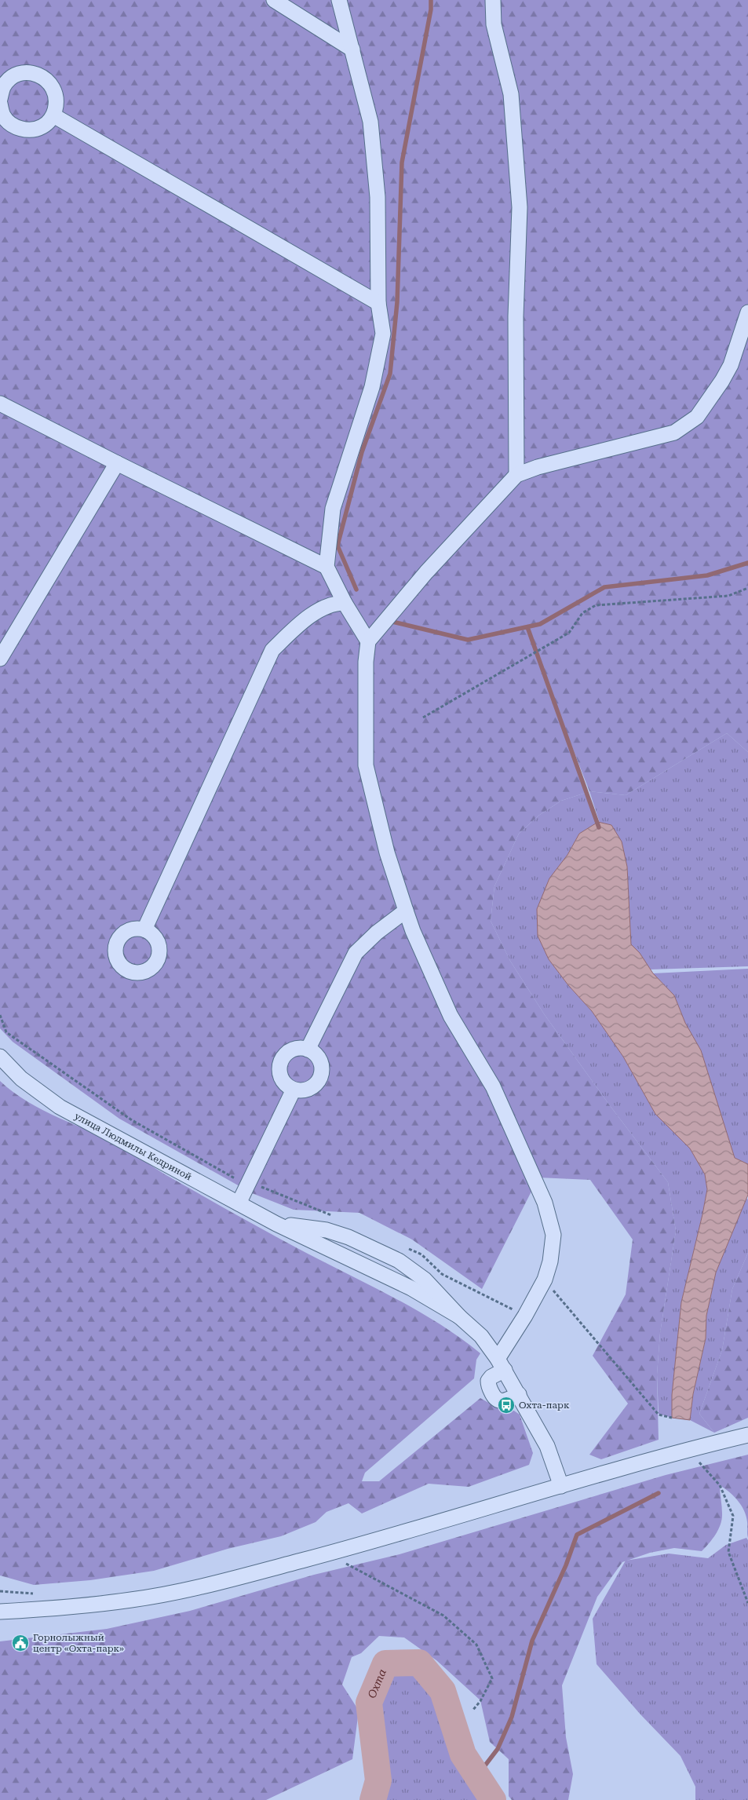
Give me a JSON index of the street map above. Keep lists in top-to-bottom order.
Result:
{
  "streets": {
    "street": ["улица Людмилы Кедриной"]
  },
  "water": ["Охта"],
  "places": {
    "bus stop": ["Охта-парк"],
    "public building": ["Горнолыжный центр «Охта-парк»"]
  }
}
